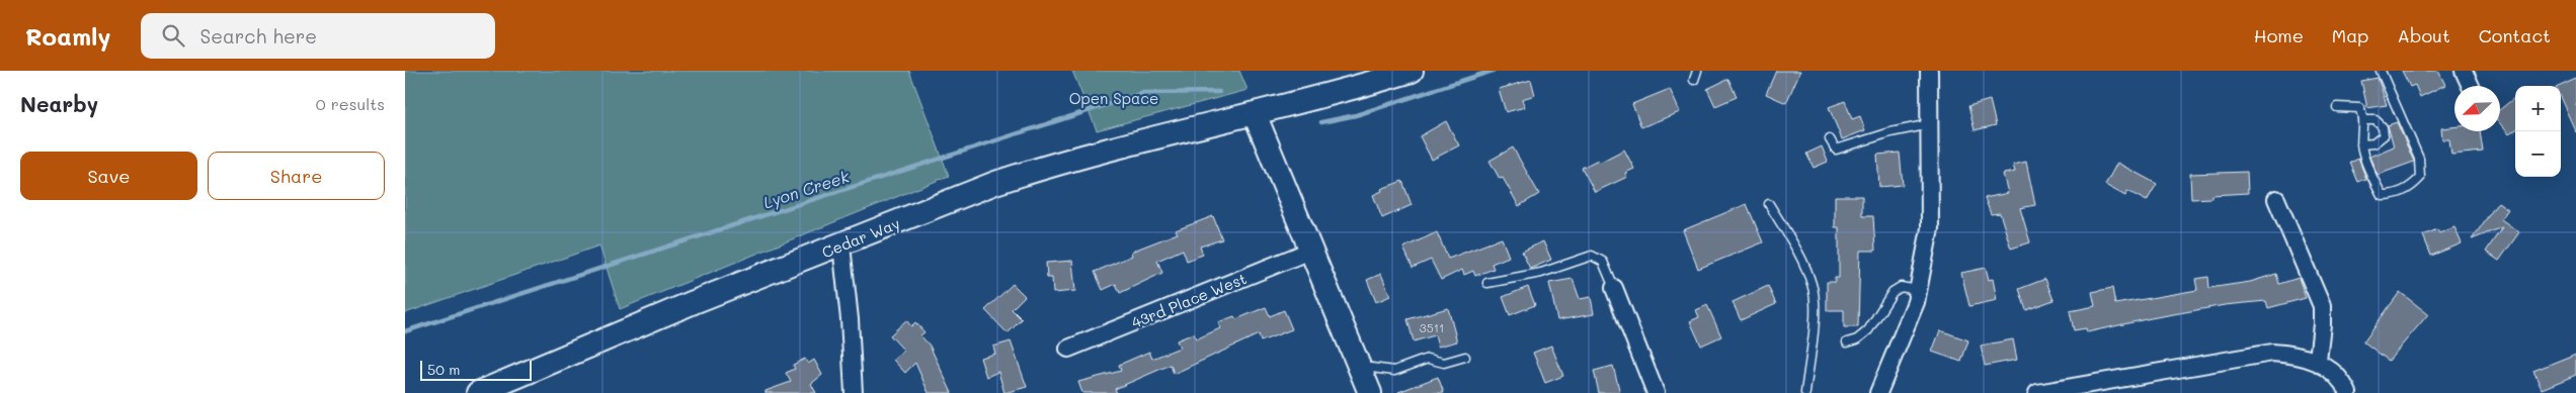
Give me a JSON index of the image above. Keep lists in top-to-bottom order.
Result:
{
  "streets": {
    "main road": ["Cedar Way"],
    "street": ["43rd Place West"]
  },
  "water": ["Lyon Creek"],
  "parks": ["Open Space"],
  "house_numbers": ["3511"],
  "scale_bar": "50 m",
  "north": "bottom left",
  "page": {
    "header": "Roamly",
    "search": "Search here",
    "nav": [
      "Home",
      "Map",
      "About",
      "Contact"
    ],
    "heading": ["Nearby", "0 results"],
    "map_buttons": ["+", "−"],
    "buttons": ["Save", "Share"],
    "scale": "50 m"
  }
}
